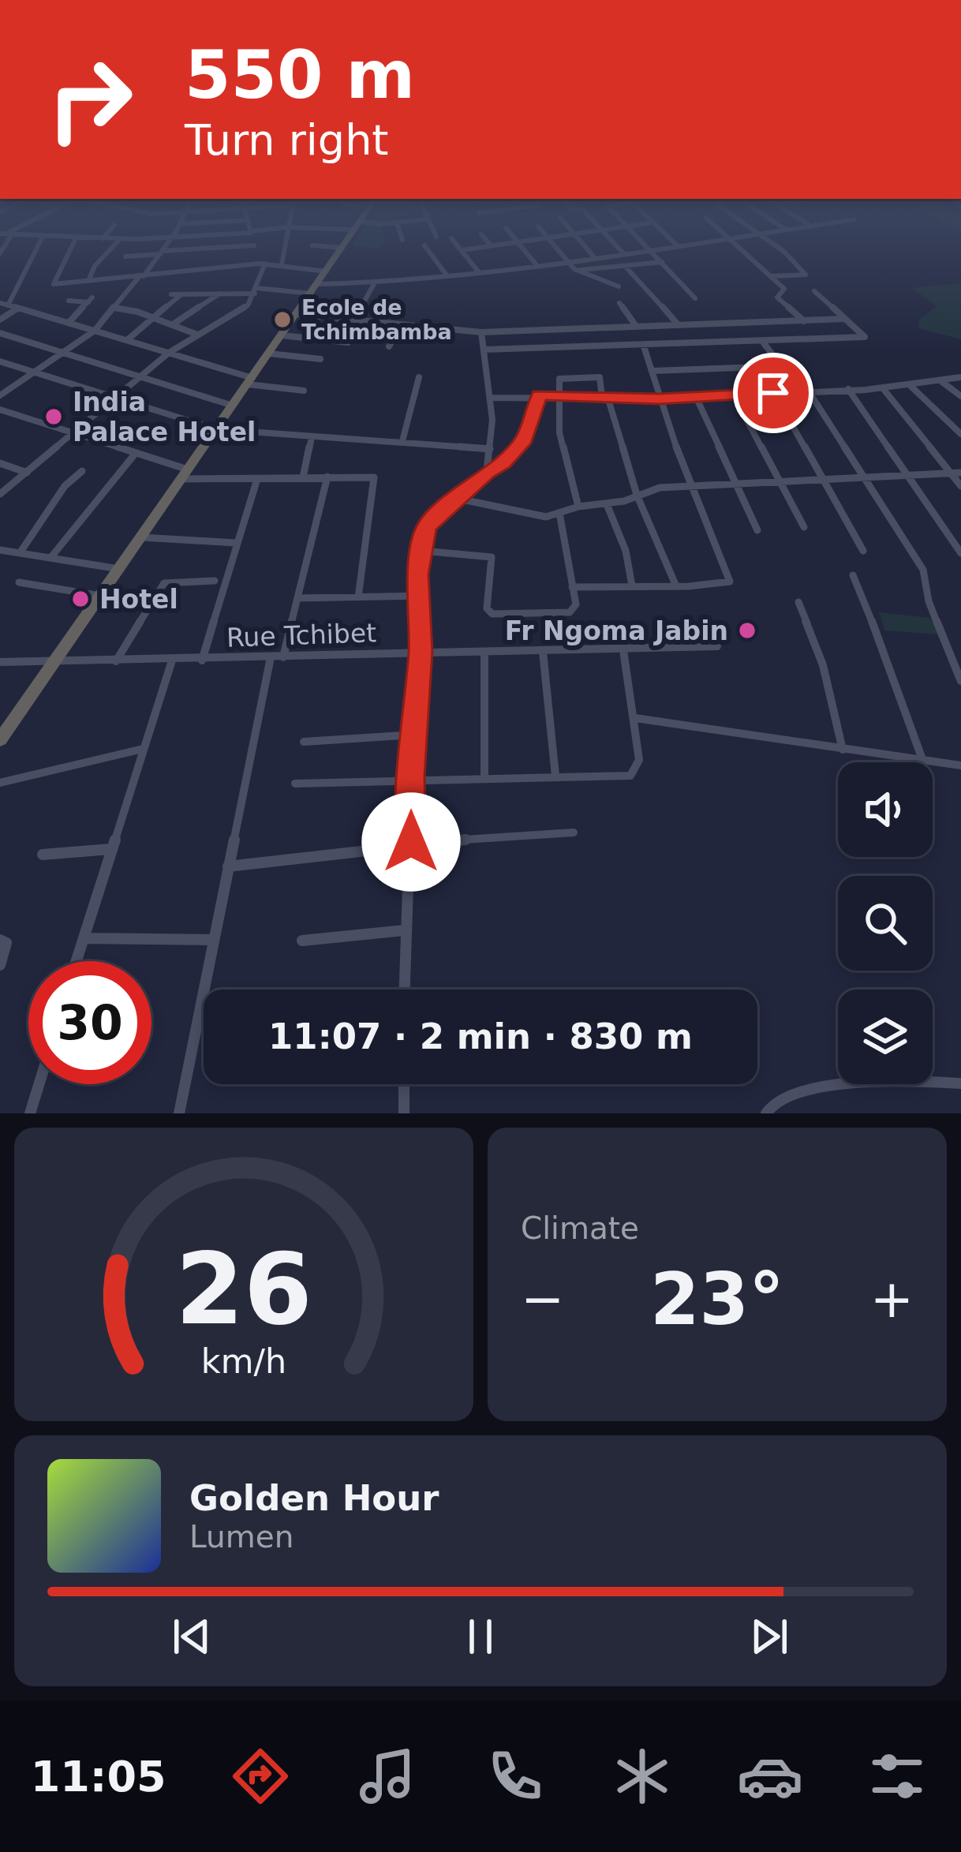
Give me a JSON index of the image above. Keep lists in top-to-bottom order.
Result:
{
  "streets": {
    "street": ["Rue Tchibet"]
  },
  "places": [
    "Ecole de Tchimbamba",
    "India Palace Hotel",
    "Hotel",
    "Fr Ngoma Jabin"
  ],
  "page": {
    "turn": ["550 m", "Turn right"],
    "limit": "30",
    "trip": "11:07 · 2 min · 830 m",
    "tile": "Climate",
    "heat": ["−", "23°", "+"],
    "song": ["Golden Hour", "Lumen"],
    "tabs": "11:05",
    "gauge": ["26", "km/h"]
  }
}
